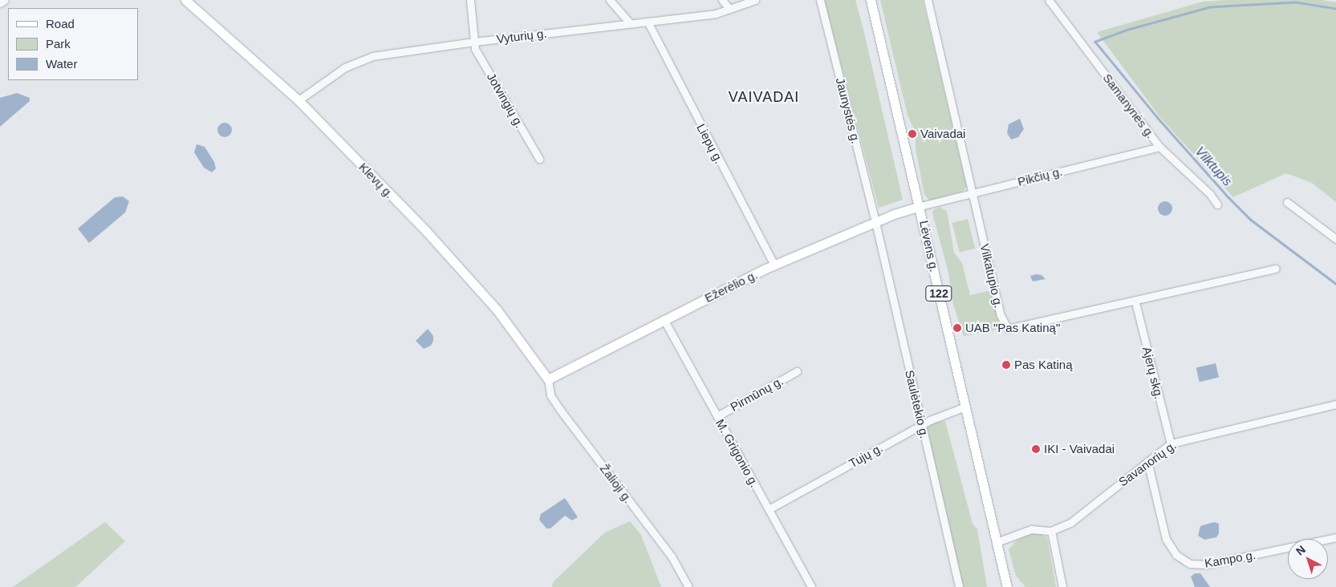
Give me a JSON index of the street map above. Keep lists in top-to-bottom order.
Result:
{
  "streets": {
    "main road": [
      "Klevų g.",
      "Lėvens g.",
      "Ežerėlio g.",
      "122"
    ],
    "street": [
      "Vyturių g.",
      "Jotvingių g.",
      "Samanynės g.",
      "Jaunystės g.",
      "Liepų g.",
      "Pikčių g.",
      "Vilkatupio g.",
      "Ajerų skg.",
      "Pirmūnų g.",
      "Saulėtekio g.",
      "M. Grigonio g.",
      "Tujų g.",
      "Savanorių g.",
      "Žalioji g.",
      "Kampo g."
    ]
  },
  "crossings": [
    ["Vyturių g.", "Jotvingių g."],
    ["Vyturių g.", "Liepų g."],
    ["Vyturių g.", "Klevų g."],
    ["Samanynės g.", "Pikčių g."],
    ["Jaunystės g.", "Ežerėlio g."],
    ["Jaunystės g.", "Saulėtekio g."],
    ["Liepų g.", "Ežerėlio g."],
    ["Pikčių g.", "Lėvens g."],
    ["Pikčių g.", "Vilkatupio g."],
    ["Pikčių g.", "Ežerėlio g."],
    ["Klevų g.", "Ežerėlio g."],
    ["Klevų g.", "Žalioji g."],
    ["Lėvens g.", "Ežerėlio g."],
    ["Lėvens g.", "Tujų g."],
    ["Vilkatupio g.", "Ajerų skg."],
    ["Ežerėlio g.", "Saulėtekio g."],
    ["Ežerėlio g.", "M. Grigonio g."],
    ["Ežerėlio g.", "Žalioji g."],
    ["Ajerų skg.", "Savanorių g."],
    ["Pirmūnų g.", "M. Grigonio g."],
    ["Saulėtekio g.", "Tujų g."],
    ["M. Grigonio g.", "Tujų g."],
    ["Savanorių g.", "Kampo g."]
  ],
  "districts": ["VAIVADAI"],
  "water": ["Vilktupis"],
  "places": [
    "Vaivadai",
    "UAB \"Pas Katiną\"",
    "Pas Katiną",
    "IKI - Vaivadai"
  ],
  "legend": ["Road", "Park", "Water"],
  "north": "top left"
}
